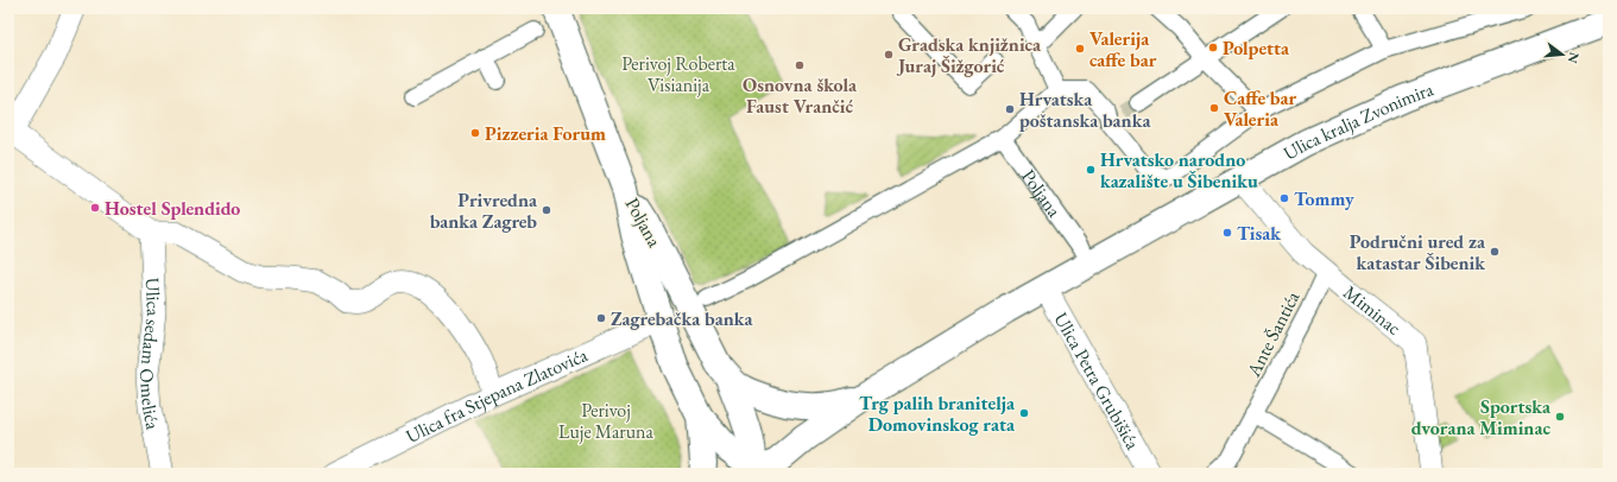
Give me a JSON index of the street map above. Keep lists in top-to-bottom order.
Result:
{
  "streets": {
    "main road": ["Ulica kralja Zvonimira", "Poljana"],
    "street": [
      "Miminac",
      "Ante Šantića",
      "Ulica sedam Omelića",
      "Ulica Petra Grubišića",
      "Ulica fra Stjepana Zlatovića"
    ]
  },
  "crossings": [
    ["Ulica kralja Zvonimira", "Poljana"],
    ["Ulica kralja Zvonimira", "Miminac"],
    ["Ulica kralja Zvonimira", "Ulica Petra Grubišića"],
    ["Poljana", "Ulica Petra Grubišića"],
    ["Poljana", "Ulica fra Stjepana Zlatovića"],
    ["Miminac", "Ante Šantića"]
  ],
  "parks": ["Perivoj Roberta Visianija", "Perivoj Luje Maruna"],
  "places": [
    "Polpetta",
    "Valerija caffe bar",
    "Gradska knjižnica Juraj Šižgorić",
    "Osnovna škola Faust Vrančić",
    "Caffe bar Valeria",
    "Hrvatska poštanska banka",
    "Pizzeria Forum",
    "Hrvatsko narodno kazalište u Šibeniku",
    "Tommy",
    "Hostel Splendido",
    "Privredna banka Zagreb",
    "Tisak",
    "Područni ured za katastar Šibenik",
    "Zagrebačka banka",
    "Trg palih branitelja Domovinskog rata",
    "Sportska dvorana Miminac"
  ],
  "north": "right"
}
